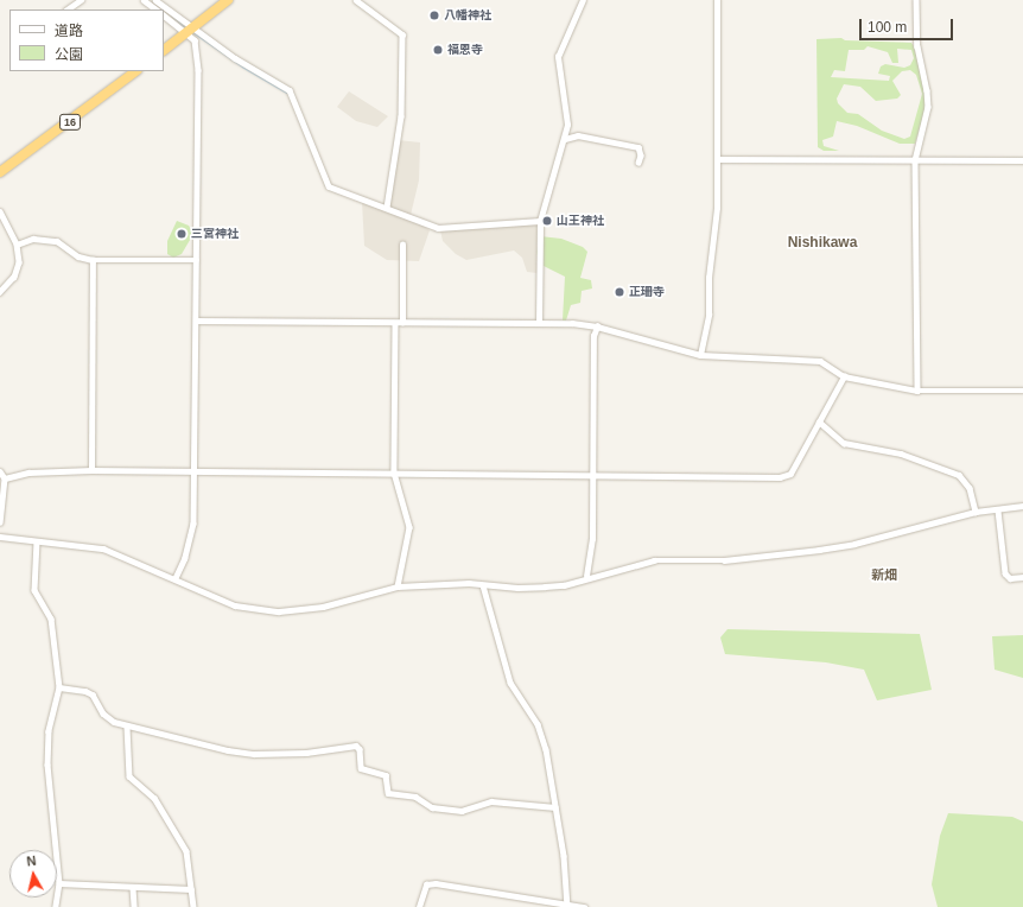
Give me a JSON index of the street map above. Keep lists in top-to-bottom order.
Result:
{
  "streets": {
    "highway": ["16"]
  },
  "districts": ["Nishikawa", "新畑"],
  "places": [
    "八幡神社",
    "福恩寺",
    "山王神社",
    "三宮神社",
    "正珊寺"
  ],
  "legend": ["道路", "公園"],
  "scale_bar": "100 m",
  "north": "top"
}
